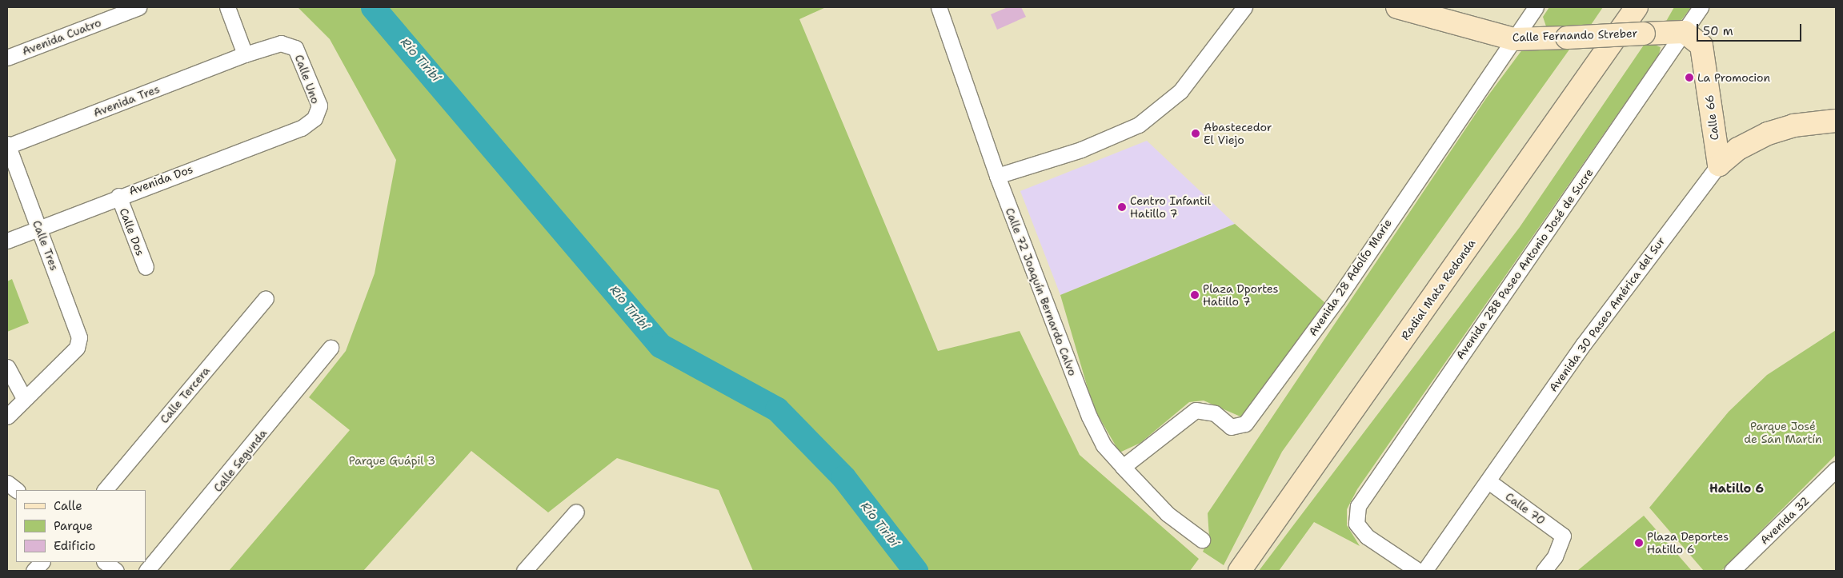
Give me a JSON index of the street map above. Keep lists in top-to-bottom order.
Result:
{
  "streets": {
    "main road": [
      "Calle Fernando Streber",
      "Calle 66",
      "Radial Mata Redonda",
      "Avenida 30 Paseo América del Sur"
    ],
    "street": [
      "Avenida Cuatro",
      "Calle Uno",
      "Avenida Tres",
      "Avenida Dos",
      "Calle Dos",
      "Calle Tres",
      "Avenida 28B Paseo Antonio José de Sucre",
      "Avenida 28 Adolfo Marie",
      "Calle 72 Joaquín Bernardo Calvo",
      "Calle Tercera",
      "Calle Segunda",
      "Calle 70",
      "Avenida 32"
    ]
  },
  "crossings": [
    ["Calle Fernando Streber", "Calle 66"],
    ["Calle Fernando Streber", "Avenida 28B Paseo Antonio José de Sucre"],
    ["Calle Fernando Streber", "Avenida 28 Adolfo Marie"],
    ["Calle Uno", "Avenida Tres"],
    ["Calle Uno", "Avenida Dos"],
    ["Avenida Tres", "Calle Tres"],
    ["Calle 66", "Avenida 28B Paseo Antonio José de Sucre"],
    ["Calle 66", "Avenida 30 Paseo América del Sur"],
    ["Avenida Dos", "Calle Dos"],
    ["Avenida Dos", "Calle Tres"],
    ["Avenida 28 Adolfo Marie", "Calle 72 Joaquín Bernardo Calvo"],
    ["Avenida 30 Paseo América del Sur", "Calle 70"]
  ],
  "districts": ["Hatillo 6"],
  "water": ["Río Tiribí"],
  "parks": ["Parque José de San Martín", "Parque Guápil 3"],
  "places": [
    "La Promocion",
    "Abastecedor El Viejo",
    "Centro Infantil Hatillo 7",
    "Plaza Dportes Hatillo 7",
    "Plaza Deportes Hatillo 6"
  ],
  "legend": ["Calle", "Parque", "Edificio"],
  "scale_bar": "50 m"
}
